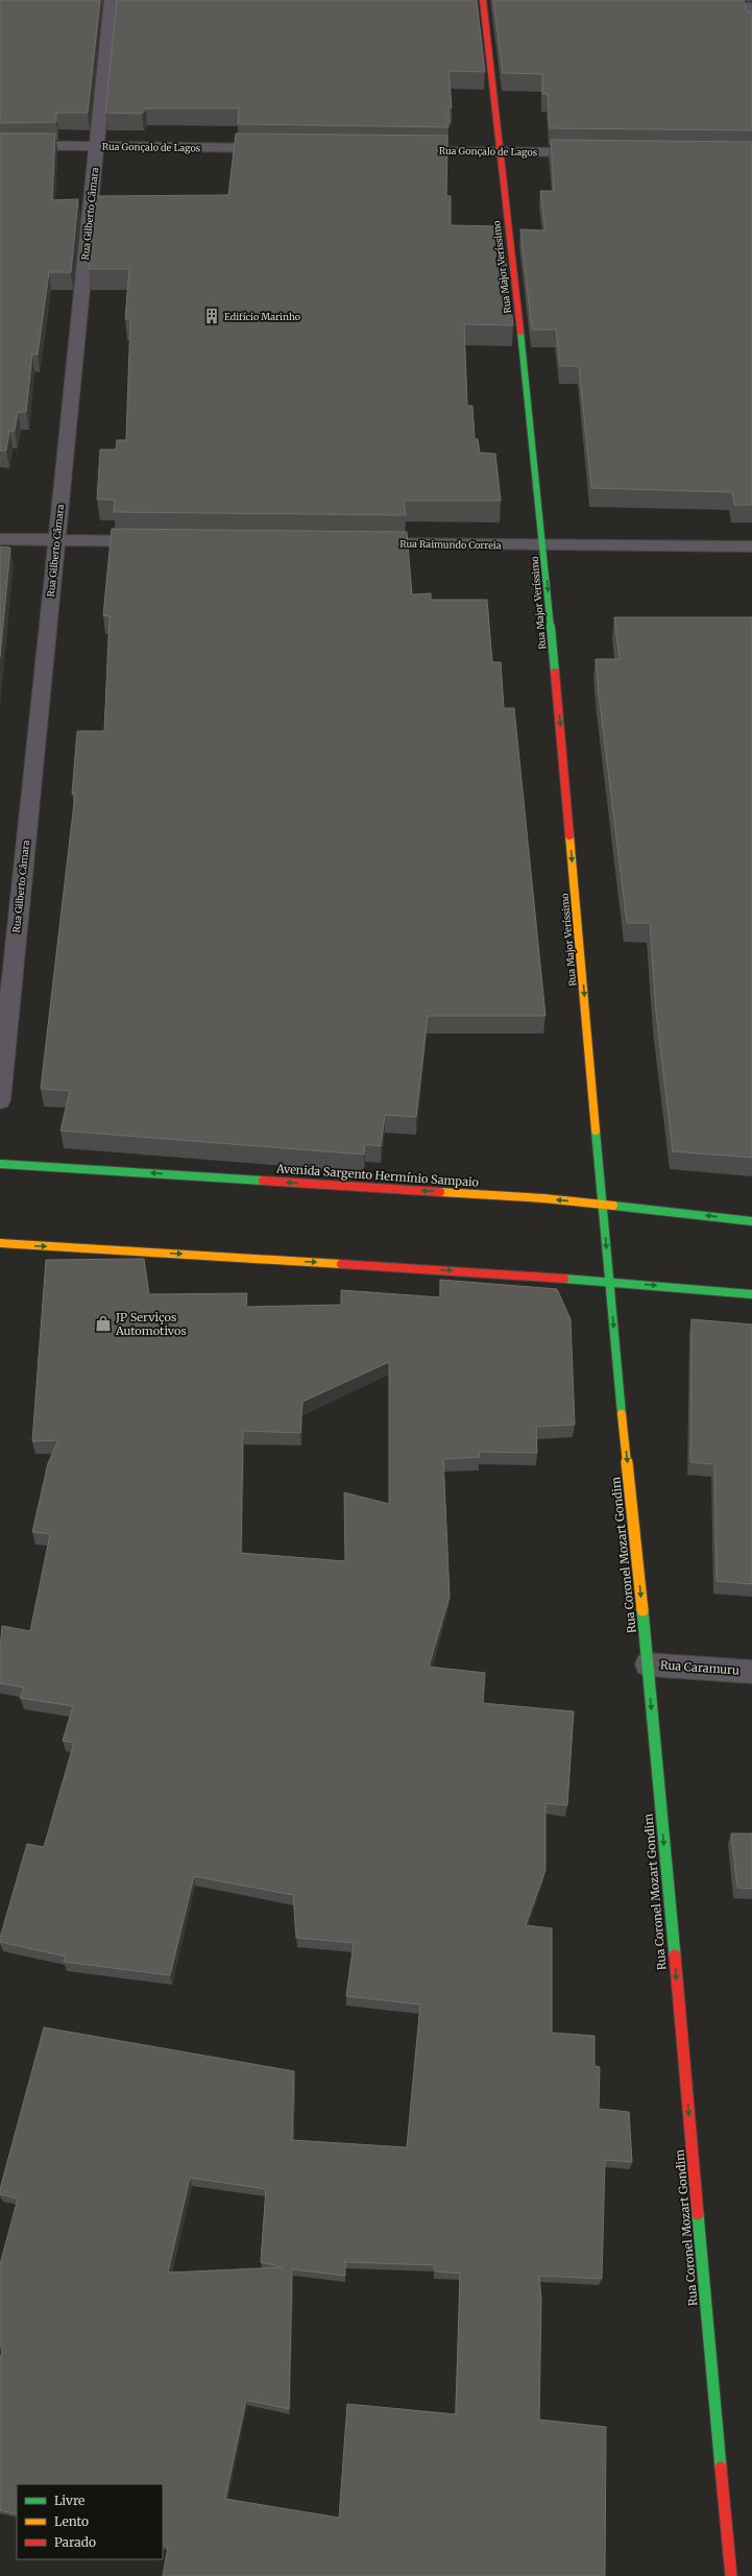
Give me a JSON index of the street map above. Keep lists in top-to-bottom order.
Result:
{
  "streets": {
    "street": [
      "Rua Gonçalo de Lagos",
      "Rua Gilberto Câmara",
      "Rua Major Veríssimo",
      "Rua Raimundo Correia",
      "Avenida Sargento Hermínio Sampaio",
      "Rua Coronel Mozart Gondim",
      "Rua Caramuru"
    ]
  },
  "crossings": [
    ["Rua Gonçalo de Lagos", "Rua Gilberto Câmara"],
    ["Rua Gonçalo de Lagos", "Rua Major Veríssimo"],
    ["Rua Major Veríssimo", "Rua Raimundo Correia"],
    ["Rua Major Veríssimo", "Avenida Sargento Hermínio Sampaio"],
    ["Rua Major Veríssimo", "Rua Coronel Mozart Gondim"],
    ["Avenida Sargento Hermínio Sampaio", "Rua Coronel Mozart Gondim"],
    ["Rua Coronel Mozart Gondim", "Rua Caramuru"]
  ],
  "one_way": ["Rua Major Veríssimo", "Rua Coronel Mozart Gondim"],
  "places": {
    "building": ["Edifício Marinho"],
    "shop": ["JP Serviços Automotivos"]
  },
  "legend": ["Livre", "Lento", "Parado"]
}
